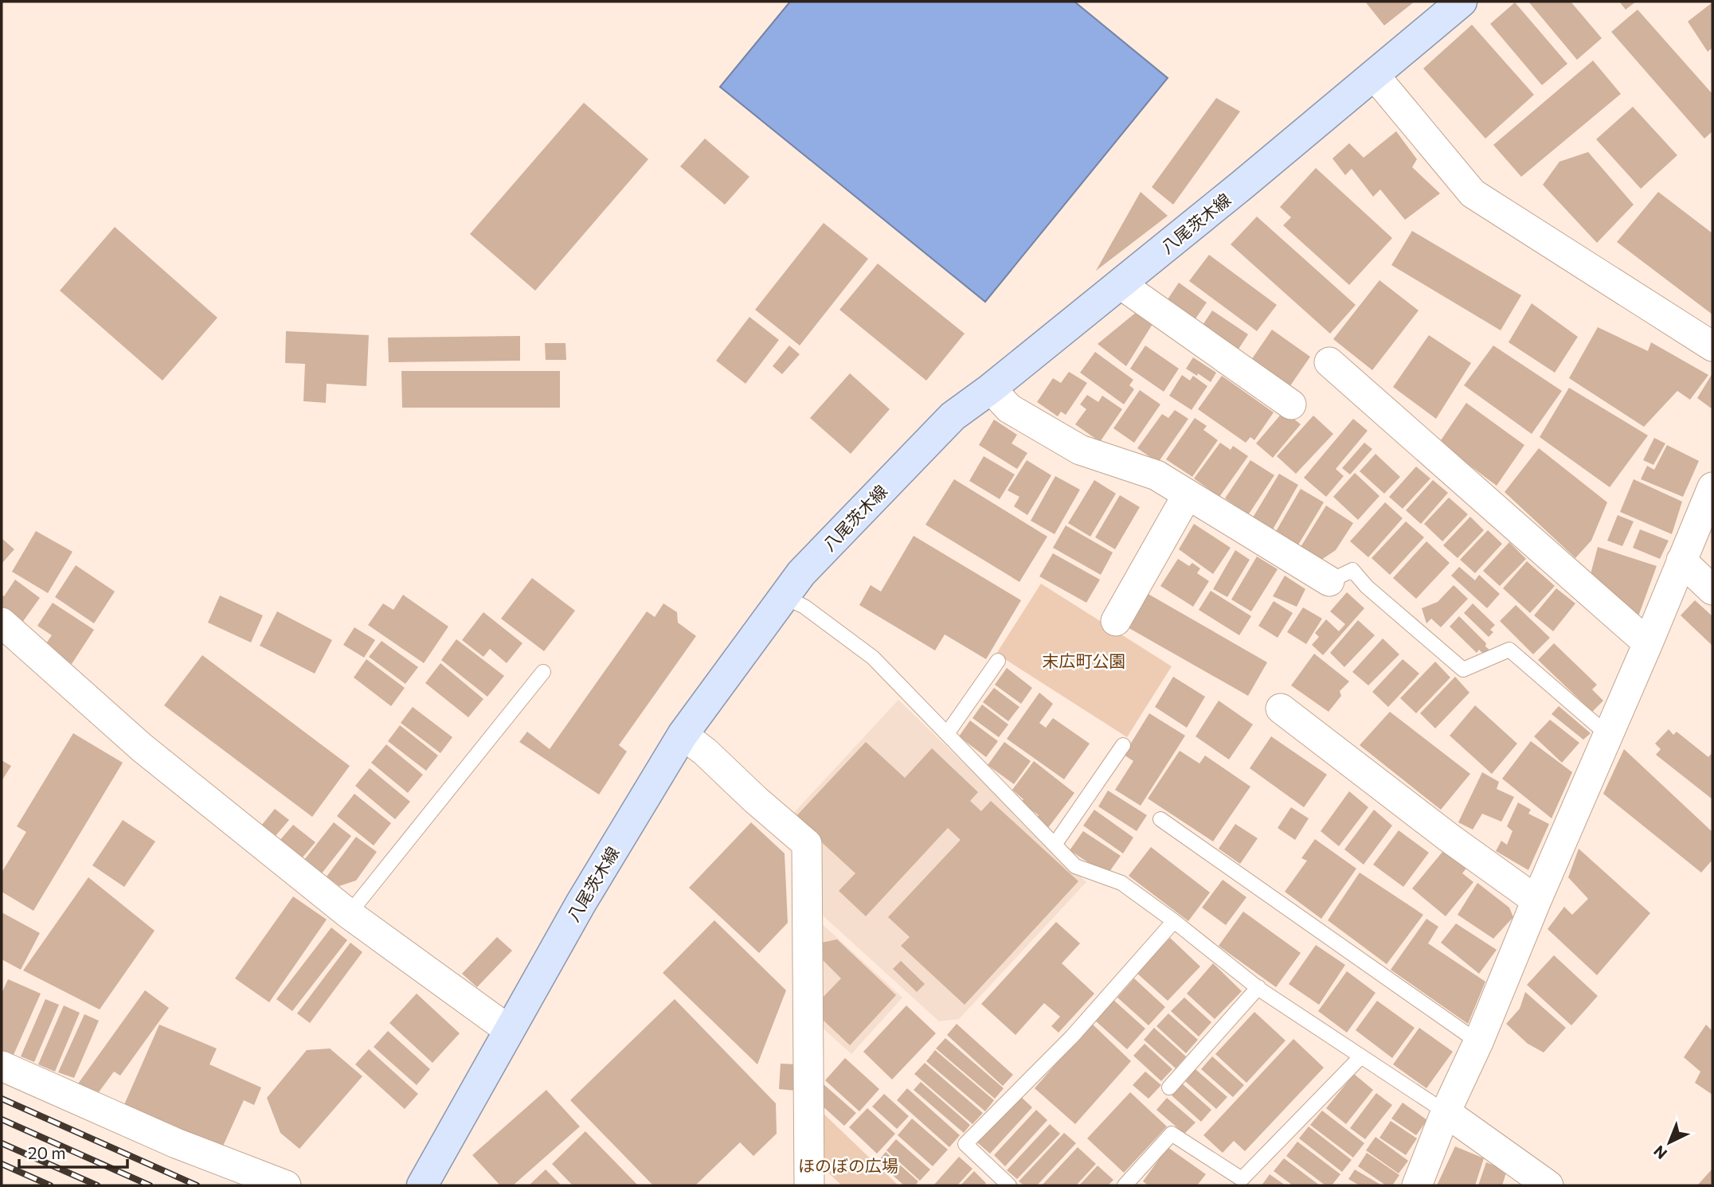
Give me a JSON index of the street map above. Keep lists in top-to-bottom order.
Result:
{
  "streets": {
    "main road": ["八尾茨木線"]
  },
  "parks": ["末広町公園", "ほのぼの広場"],
  "scale_bar": "20 m",
  "north": "bottom left"
}
